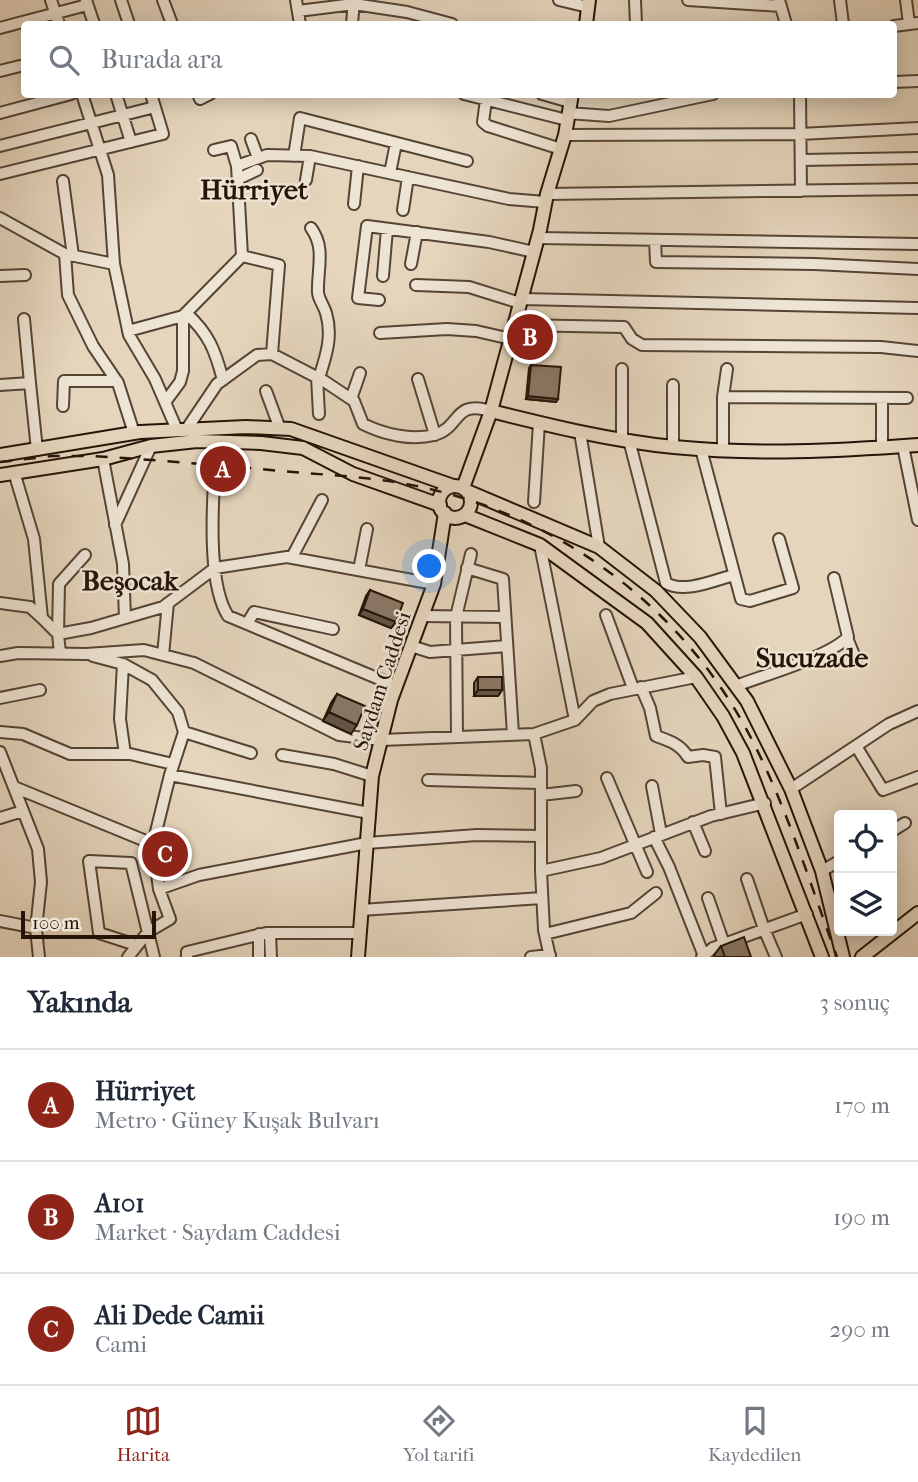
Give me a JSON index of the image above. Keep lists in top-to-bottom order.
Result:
{
  "streets": {
    "main road": ["Saydam Caddesi"]
  },
  "districts": ["Hürriyet", "Beşocak", "Sucuzade"],
  "scale_bar": "100 m",
  "page": {
    "search": "Burada ara",
    "pins": ["B", "A", "C"],
    "scale": "100 m",
    "heading": ["Yakında", "3 sonuç"],
    "list": [
      {
        "mark": "A",
        "name": "Hürriyet",
        "note": "Metro · Güney Kuşak Bulvarı",
        "value": "170 m"
      },
      {
        "mark": "B",
        "name": "A101",
        "note": "Market · Saydam Caddesi",
        "value": "190 m"
      },
      {
        "mark": "C",
        "name": "Ali Dede Camii",
        "note": "Cami",
        "value": "290 m"
      }
    ],
    "nav": ["Harita", "Yol tarifi", "Kaydedilen"]
  }
}
